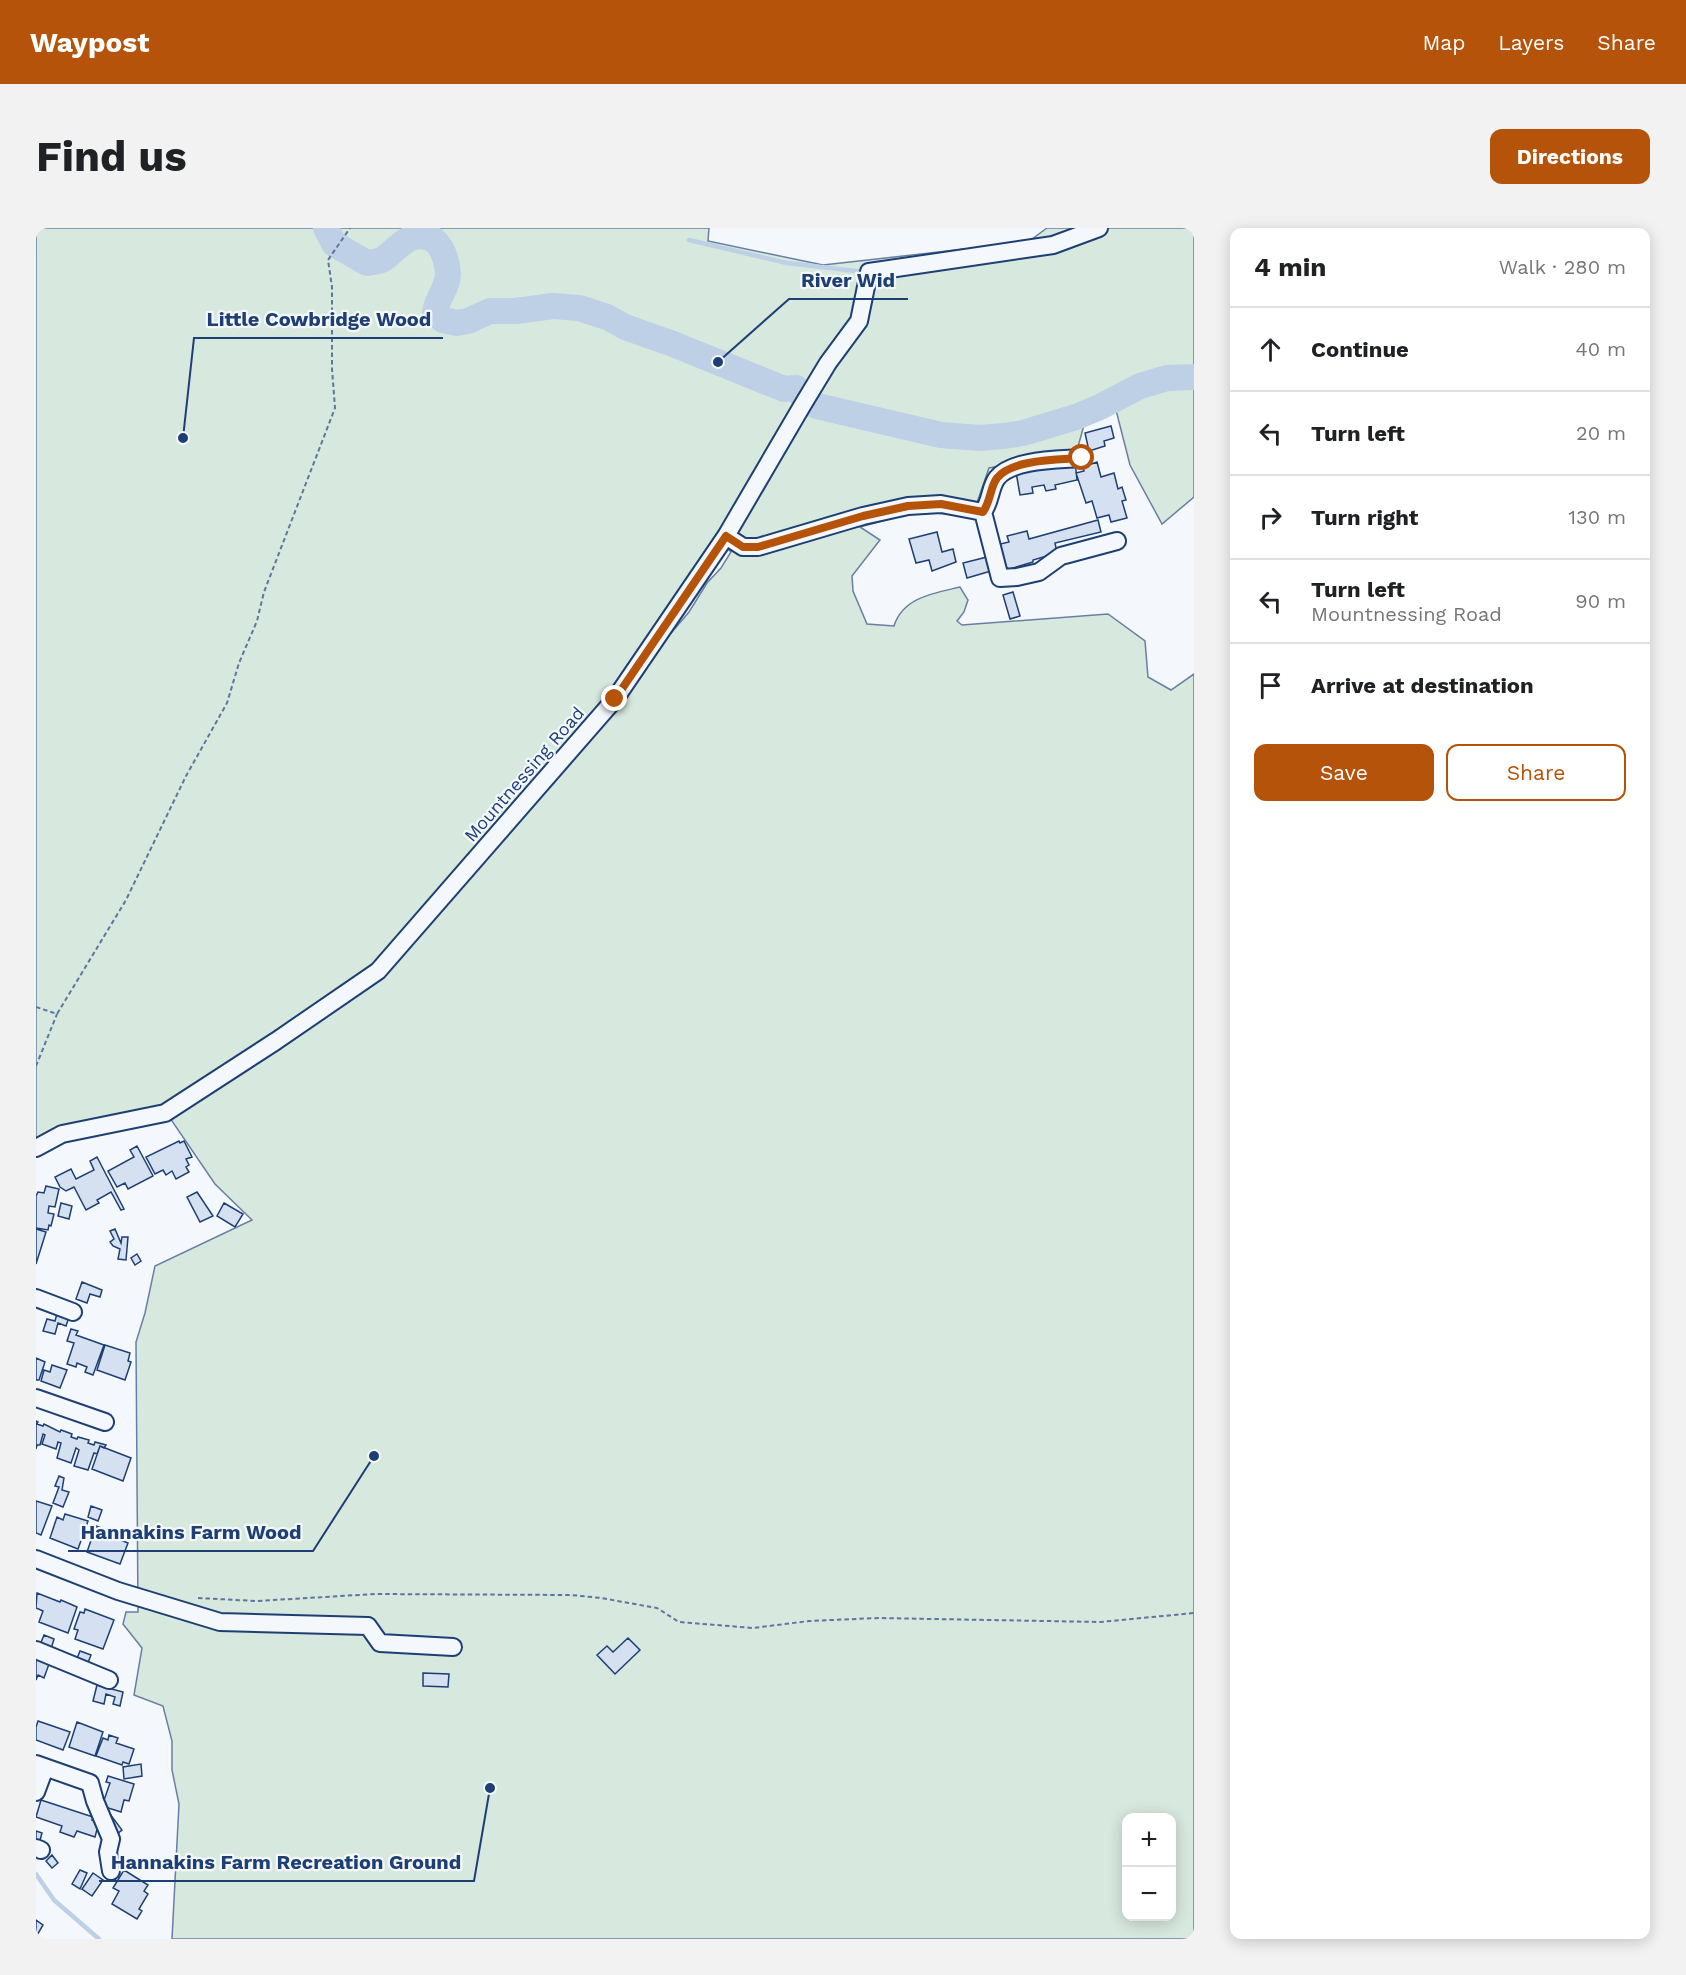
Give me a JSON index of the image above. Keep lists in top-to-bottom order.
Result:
{
  "streets": {
    "street": ["Mountnessing Road"]
  },
  "places": [
    "River Wid",
    "Little Cowbridge Wood",
    "Hannakins Farm Wood",
    "Hannakins Farm Recreation Ground"
  ],
  "page": {
    "header": "Waypost",
    "nav": ["Map", "Layers", "Share"],
    "buttons": [
      "Directions",
      ["Save", "Share"]
    ],
    "title": "Find us",
    "heading": ["4 min", "Walk · 280 m"],
    "list": [
      ["Continue", "40 m"],
      ["Turn left", "20 m"],
      ["Turn right", "130 m"],
      ["Turn left", "Mountnessing Road", "90 m"],
      "Arrive at destination"
    ],
    "map_buttons": ["+", "−"]
  }
}
